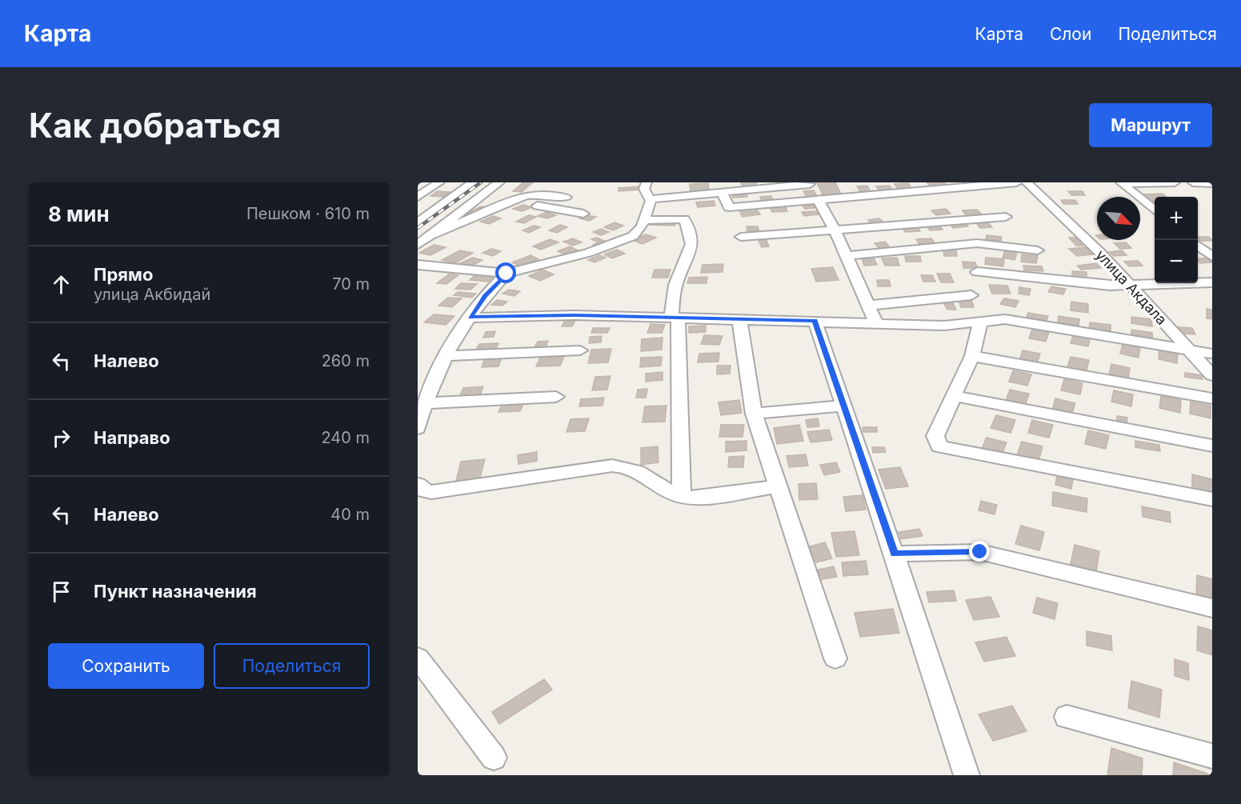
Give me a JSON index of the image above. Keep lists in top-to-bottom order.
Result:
{
  "streets": {
    "street": ["улица Акдала"]
  },
  "north": "bottom right",
  "page": {
    "header": "Карта",
    "nav": ["Карта", "Слои", "Поделиться"],
    "buttons": [
      "Маршрут",
      ["Сохранить", "Поделиться"]
    ],
    "title": "Как добраться",
    "heading": ["8 мин", "Пешком · 610 m"],
    "map_buttons": ["+", "−"],
    "list": [
      ["Прямо", "улица Акбидай", "70 m"],
      ["Налево", "260 m"],
      ["Направо", "240 m"],
      ["Налево", "40 m"],
      "Пункт назначения"
    ]
  }
}
